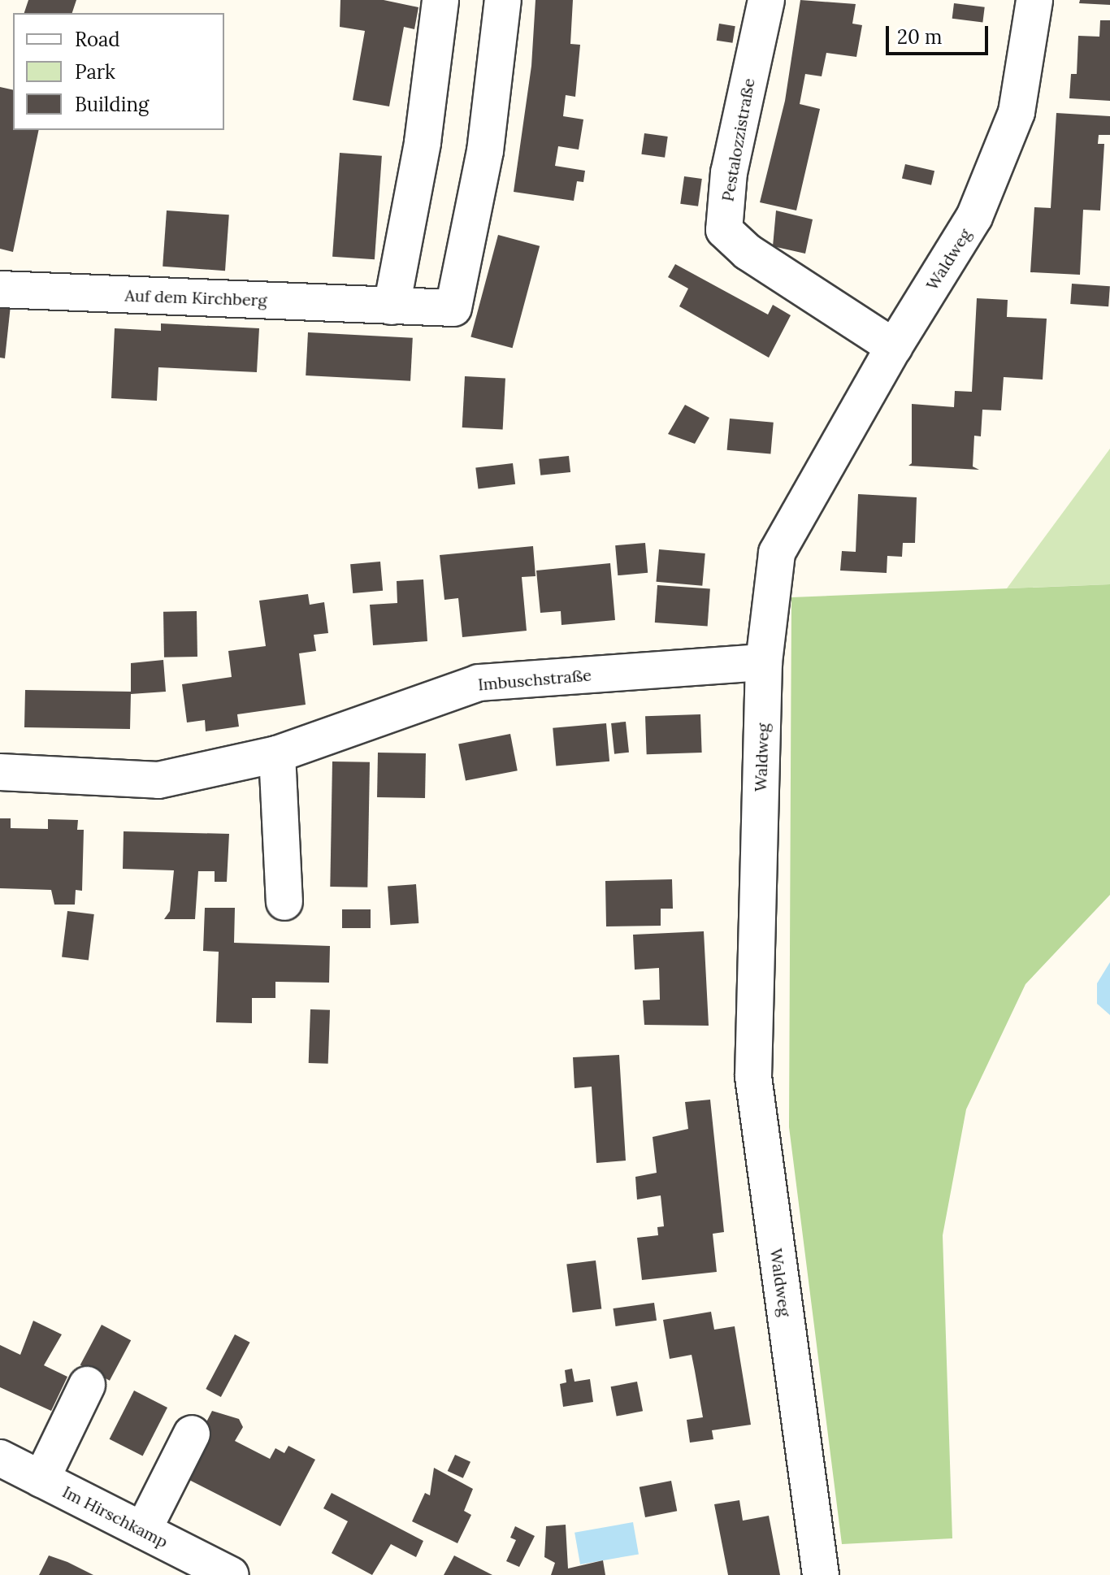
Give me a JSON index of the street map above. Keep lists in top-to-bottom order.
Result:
{
  "streets": {
    "street": [
      "Pestalozzistraße",
      "Waldweg",
      "Auf dem Kirchberg",
      "Imbuschstraße",
      "Im Hirschkamp"
    ]
  },
  "crossings": [
    ["Pestalozzistraße", "Waldweg"],
    ["Waldweg", "Imbuschstraße"]
  ],
  "legend": ["Road", "Park", "Building"],
  "scale_bar": "20 m"
}
